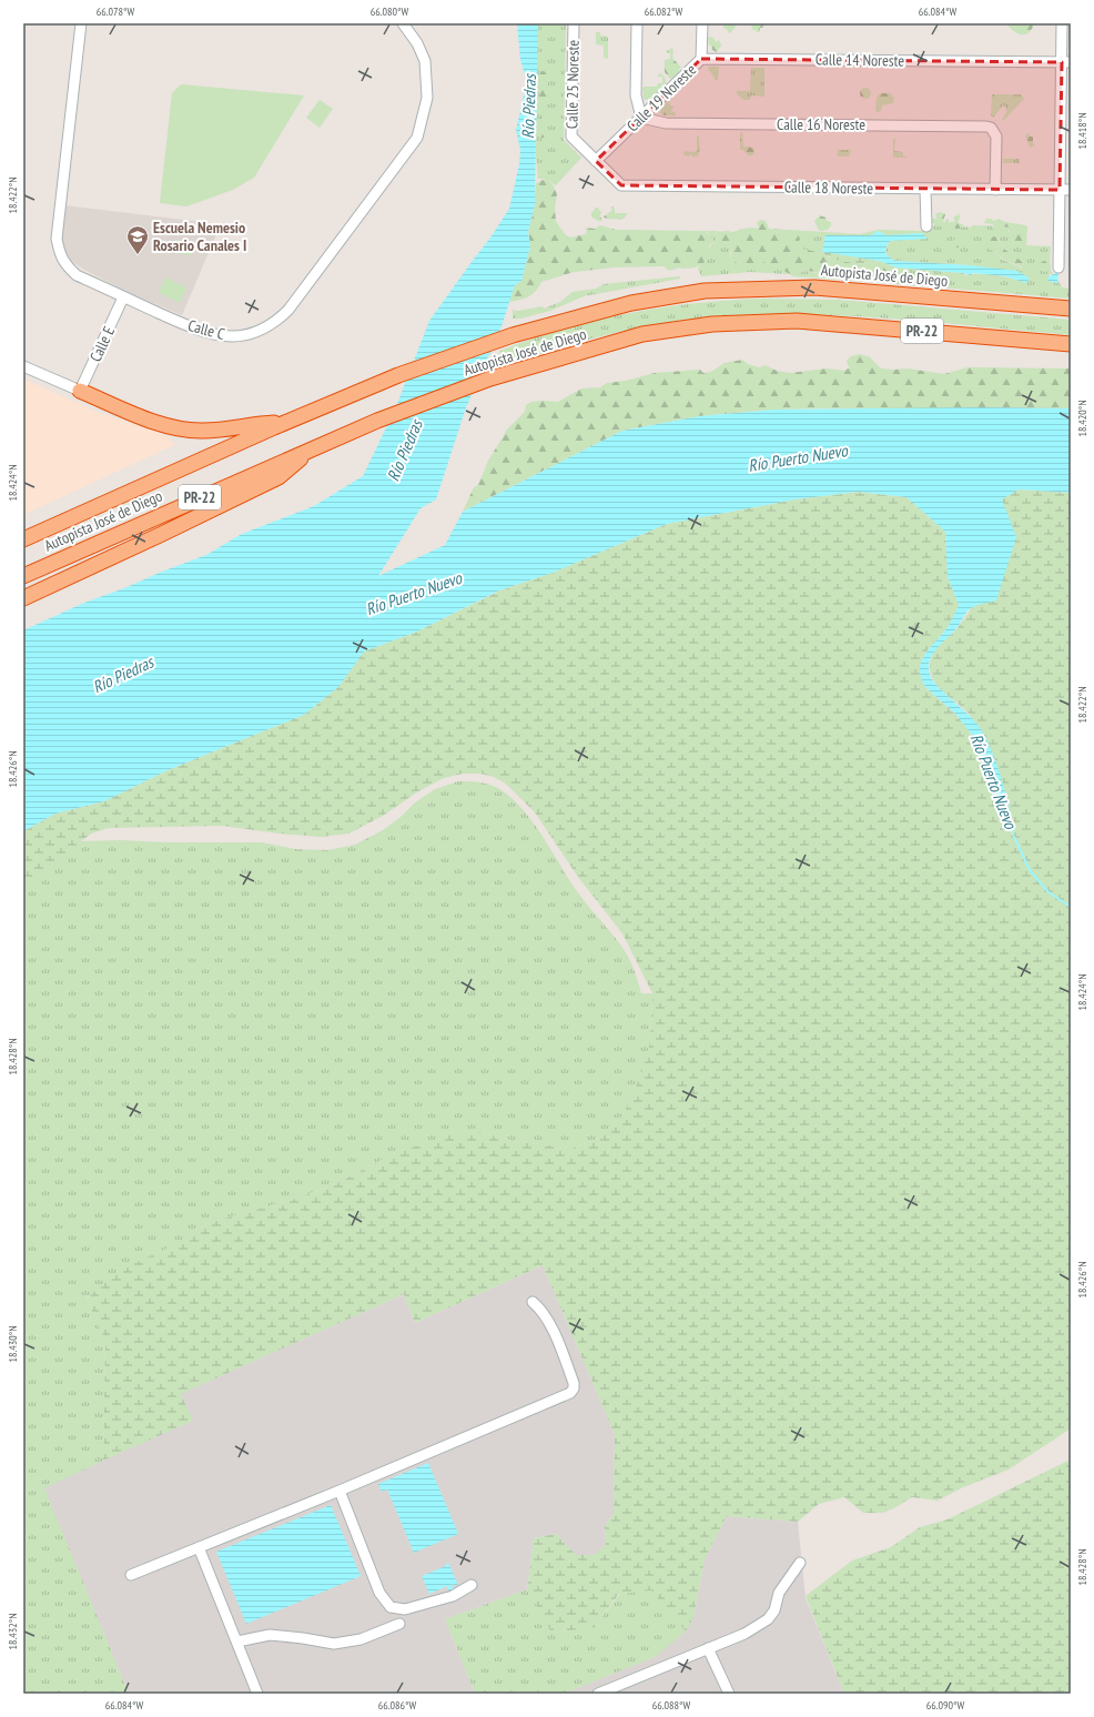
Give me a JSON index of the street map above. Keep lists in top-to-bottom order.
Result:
{
  "streets": {
    "highway": ["Autopista José de Diego", "PR-22"],
    "street": [
      "Calle 14 Noreste",
      "Calle 25 Noreste",
      "Calle 19 Noreste",
      "Calle 16 Noreste",
      "Calle 18 Noreste",
      "Calle C",
      "Calle E"
    ]
  },
  "crossings": [
    ["Calle 14 Noreste", "Calle 19 Noreste"],
    ["Calle 25 Noreste", "Calle 19 Noreste"],
    ["Calle 25 Noreste", "Calle 18 Noreste"],
    ["Calle 19 Noreste", "Calle 16 Noreste"],
    ["Calle 19 Noreste", "Calle 18 Noreste"],
    ["Calle 16 Noreste", "Calle 18 Noreste"],
    ["Calle C", "Calle E"]
  ],
  "water": ["Río Piedras", "Río Puerto Nuevo"],
  "places": {
    "school or university": ["Escuela Nemesio Rosario Canales I"]
  },
  "coordinates": [
    "66.078°W",
    "66.080°W",
    "66.082°W",
    "66.084°W",
    "18.418°N",
    "18.422°N",
    "18.420°N",
    "18.424°N",
    "18.426°N",
    "18.428°N",
    "18.430°N",
    "18.432°N",
    "66.086°W",
    "66.088°W",
    "66.090°W"
  ]
}
